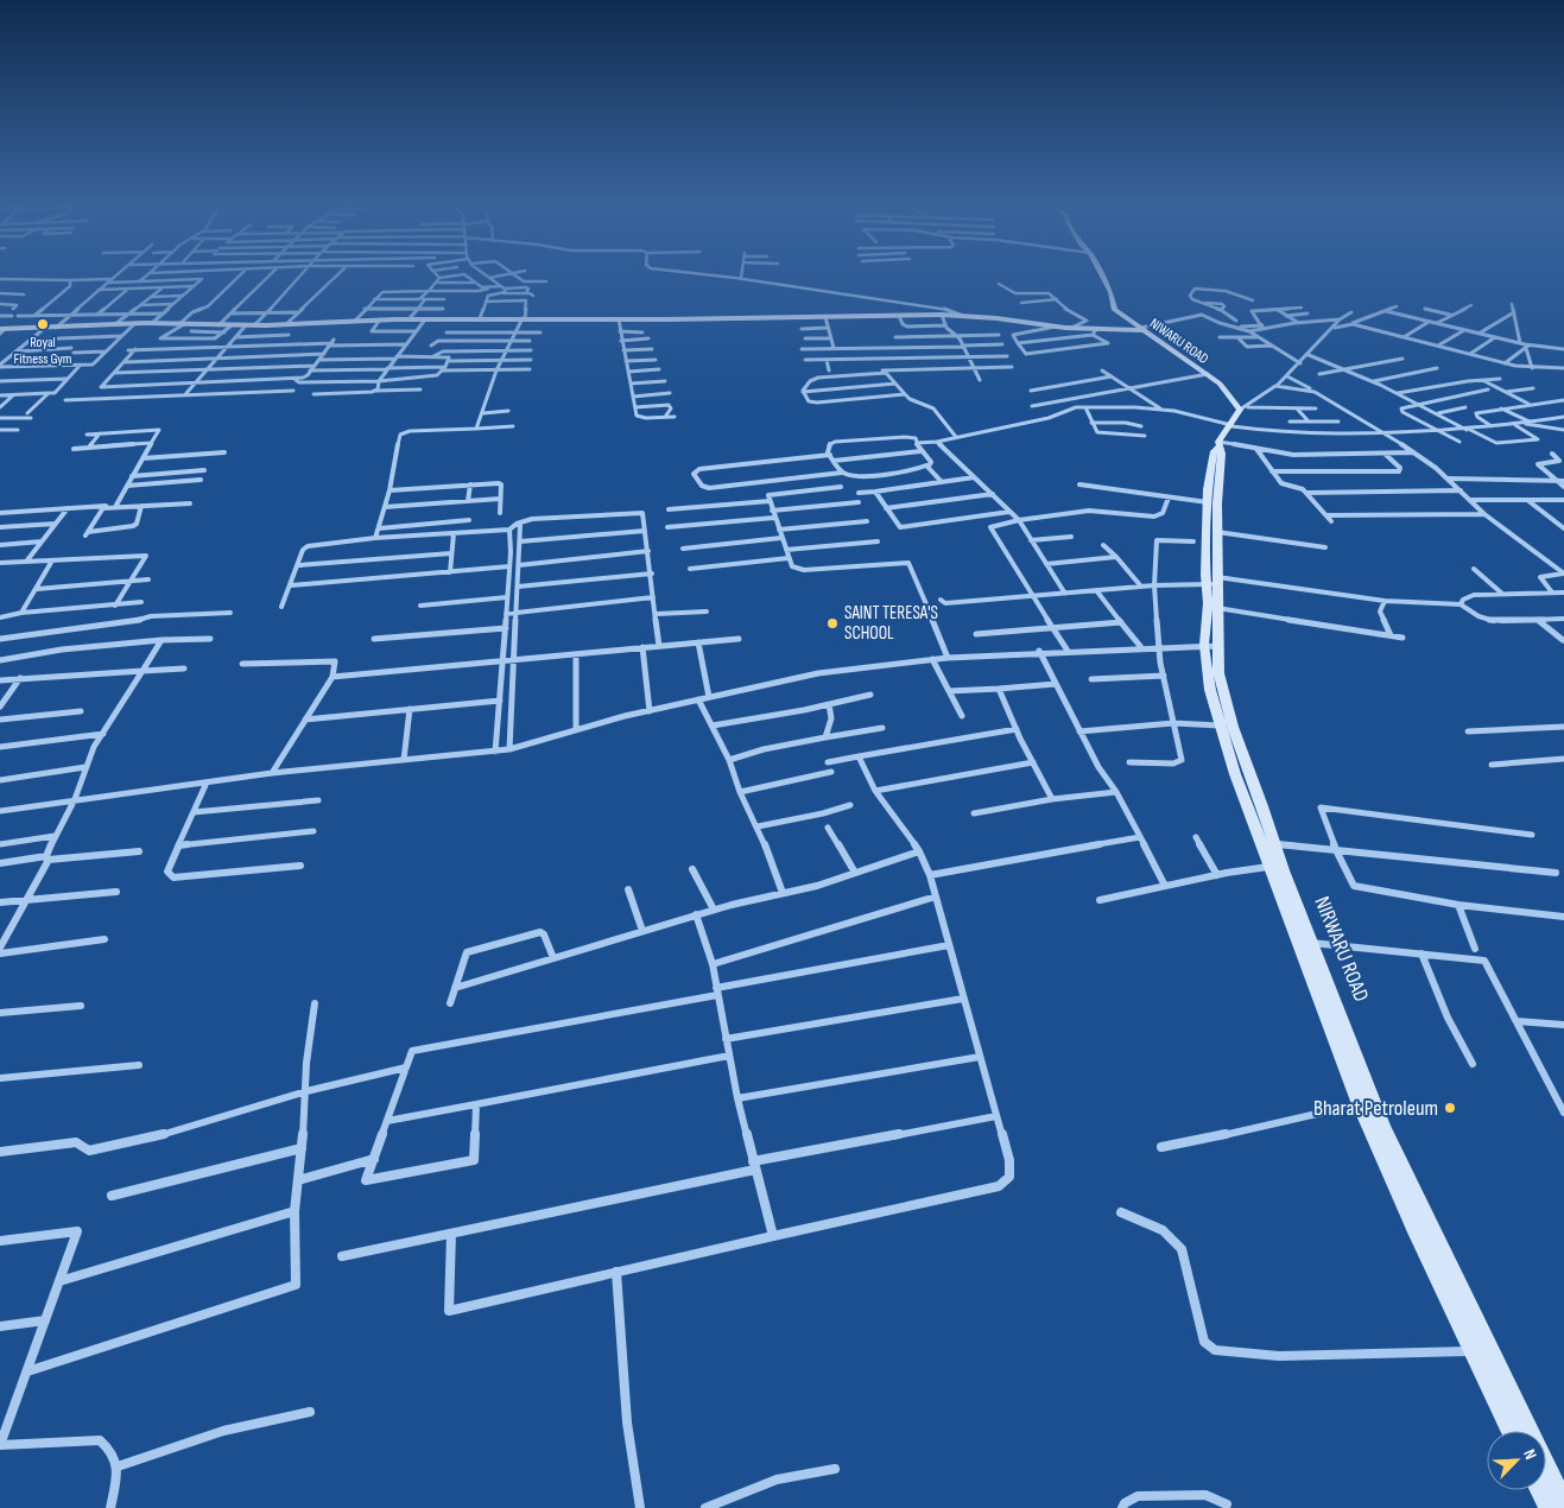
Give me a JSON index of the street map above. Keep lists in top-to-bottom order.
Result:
{
  "streets": {
    "street": ["NIWARU ROAD", "NIRWARU ROAD"]
  },
  "places": ["Royal Fitness Gym", "SAINT TERESA'S SCHOOL", "Bharat Petroleum"],
  "north": "top right"
}
